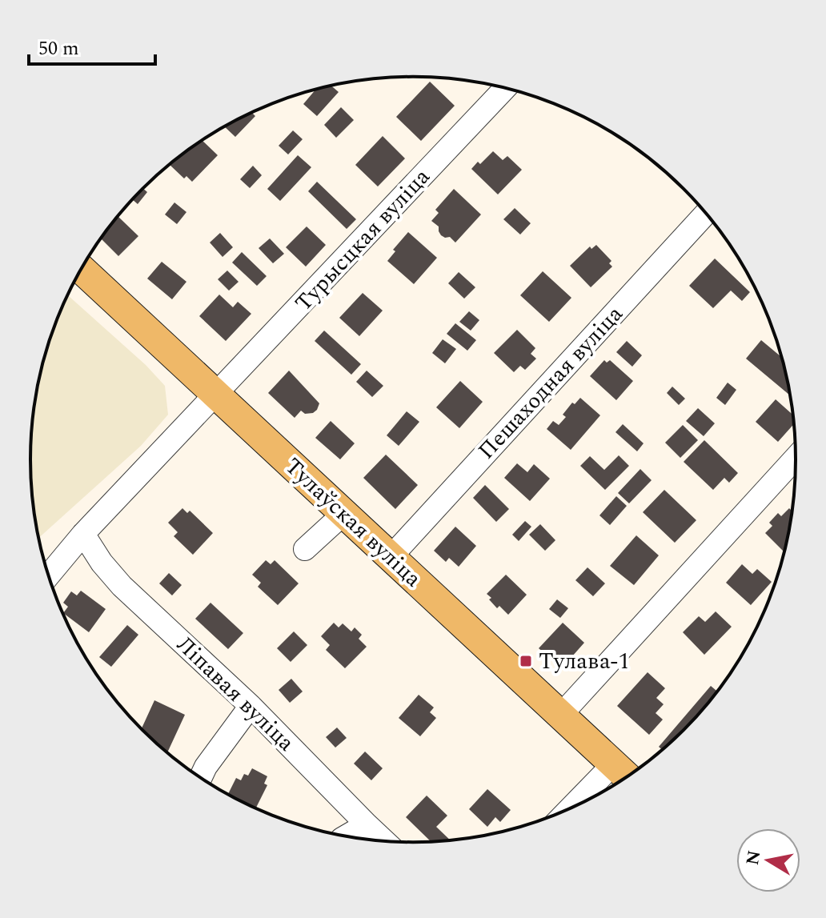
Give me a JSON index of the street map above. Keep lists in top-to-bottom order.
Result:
{
  "streets": {
    "main road": ["Тулаўская вуліца"],
    "street": ["Турысцкая вуліца", "Пешаходная вуліца", "Ліпавая вуліца"]
  },
  "crossings": [
    ["Турысцкая вуліца", "Тулаўская вуліца"],
    ["Турысцкая вуліца", "Ліпавая вуліца"],
    ["Пешаходная вуліца", "Тулаўская вуліца"]
  ],
  "places": {
    "transit": ["Тулава-1"]
  },
  "scale_bar": "50 m",
  "north": "left"
}
